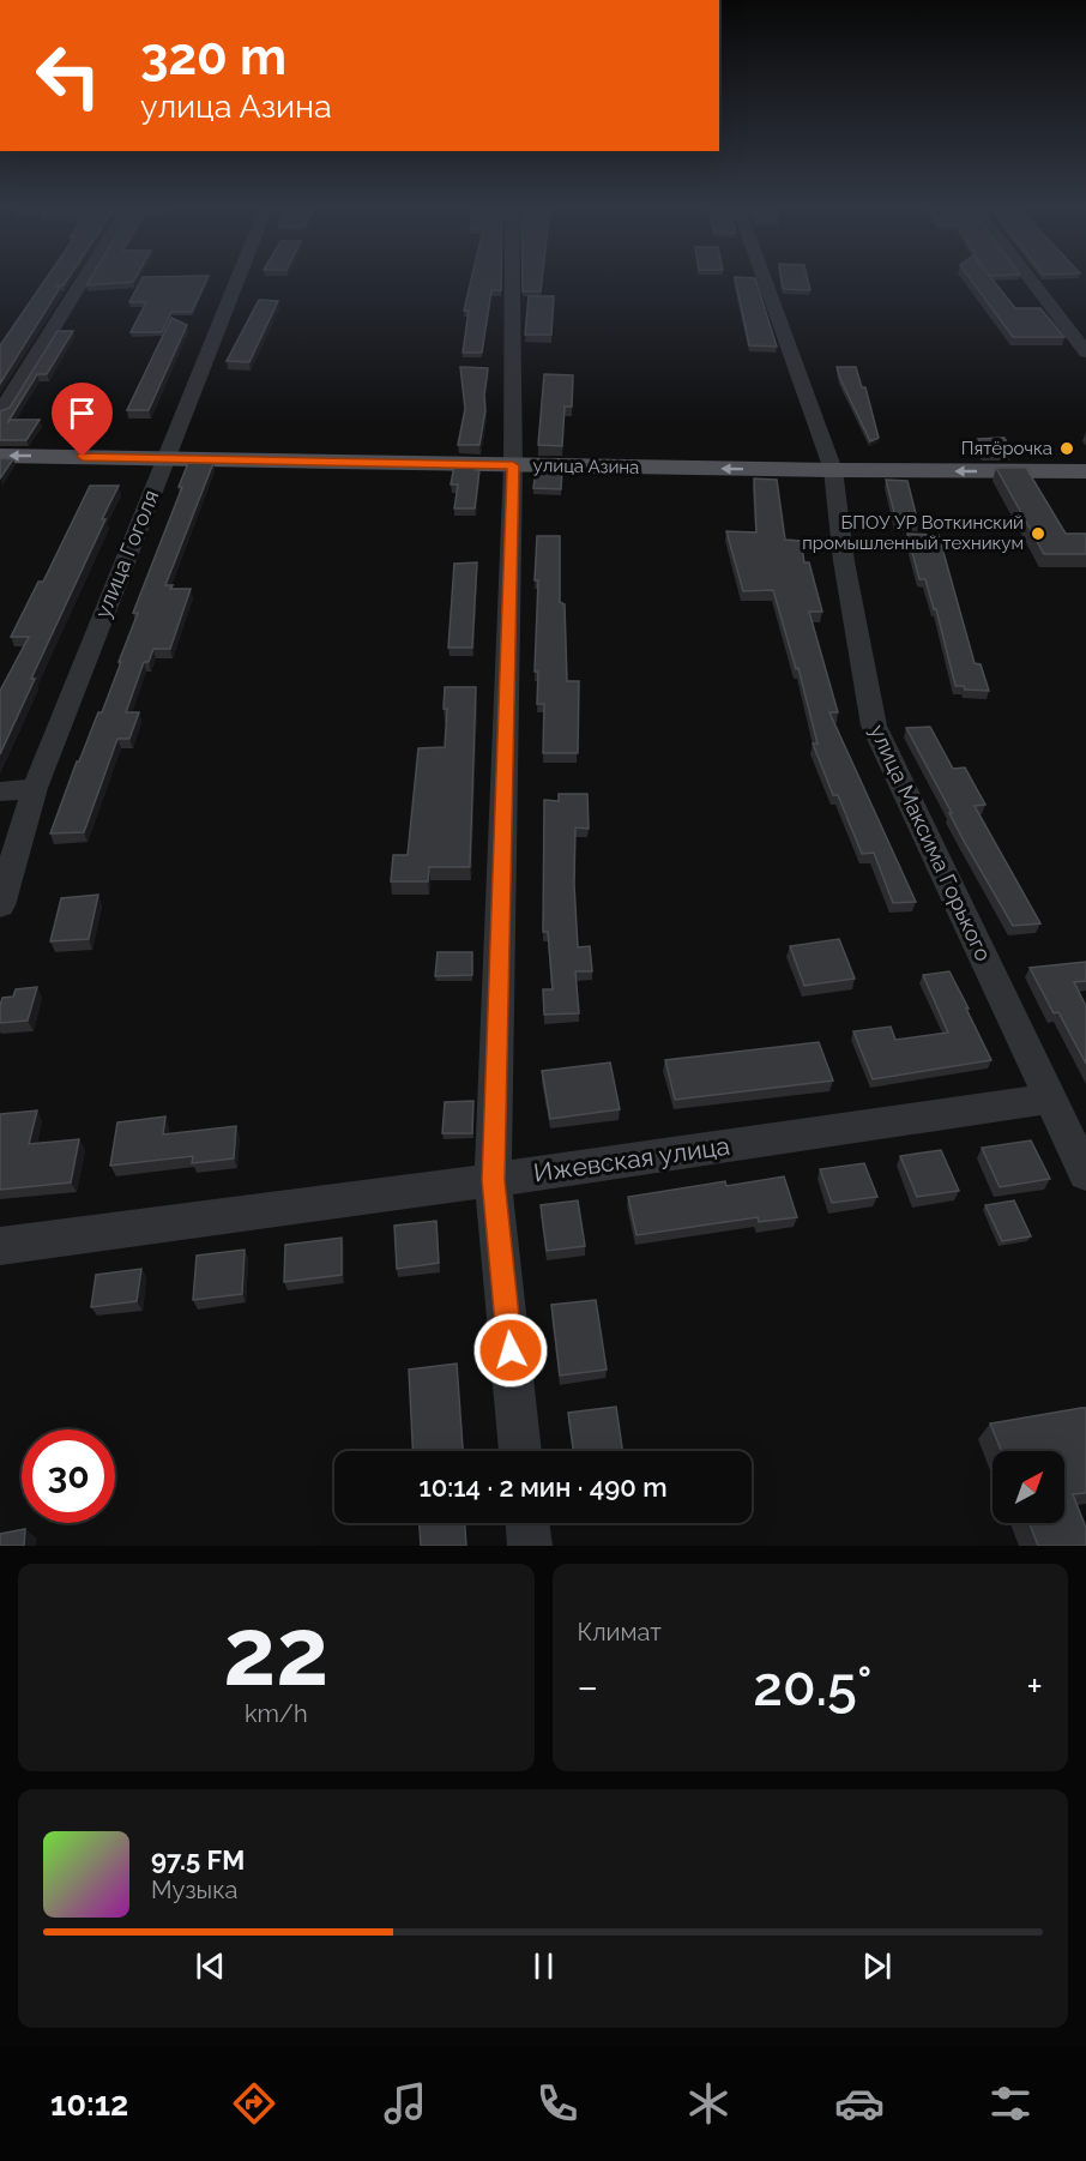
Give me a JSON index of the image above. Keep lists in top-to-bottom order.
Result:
{
  "streets": {
    "main road": ["улица Азина"],
    "street": ["улица Гоголя", "улица Максима Горького", "Ижевская улица"]
  },
  "crossings": [
    ["улица Азина", "улица Гоголя"],
    ["улица Азина", "улица Максима Горького"],
    ["улица Максима Горького", "Ижевская улица"]
  ],
  "one_way": ["улица Азина"],
  "places": ["Пятёрочка", "БПОУ УР Воткинский промышленный техникум"],
  "north": "top right",
  "page": {
    "turn": ["320 m", "улица Азина"],
    "limit": "30",
    "trip": "10:14 · 2 мин · 490 m",
    "tile": [
      ["22", "km/h"],
      "Климат"
    ],
    "heat": ["−", "20.5°", "+"],
    "song": ["97.5 FM", "Музыка"],
    "tabs": "10:12"
  }
}
